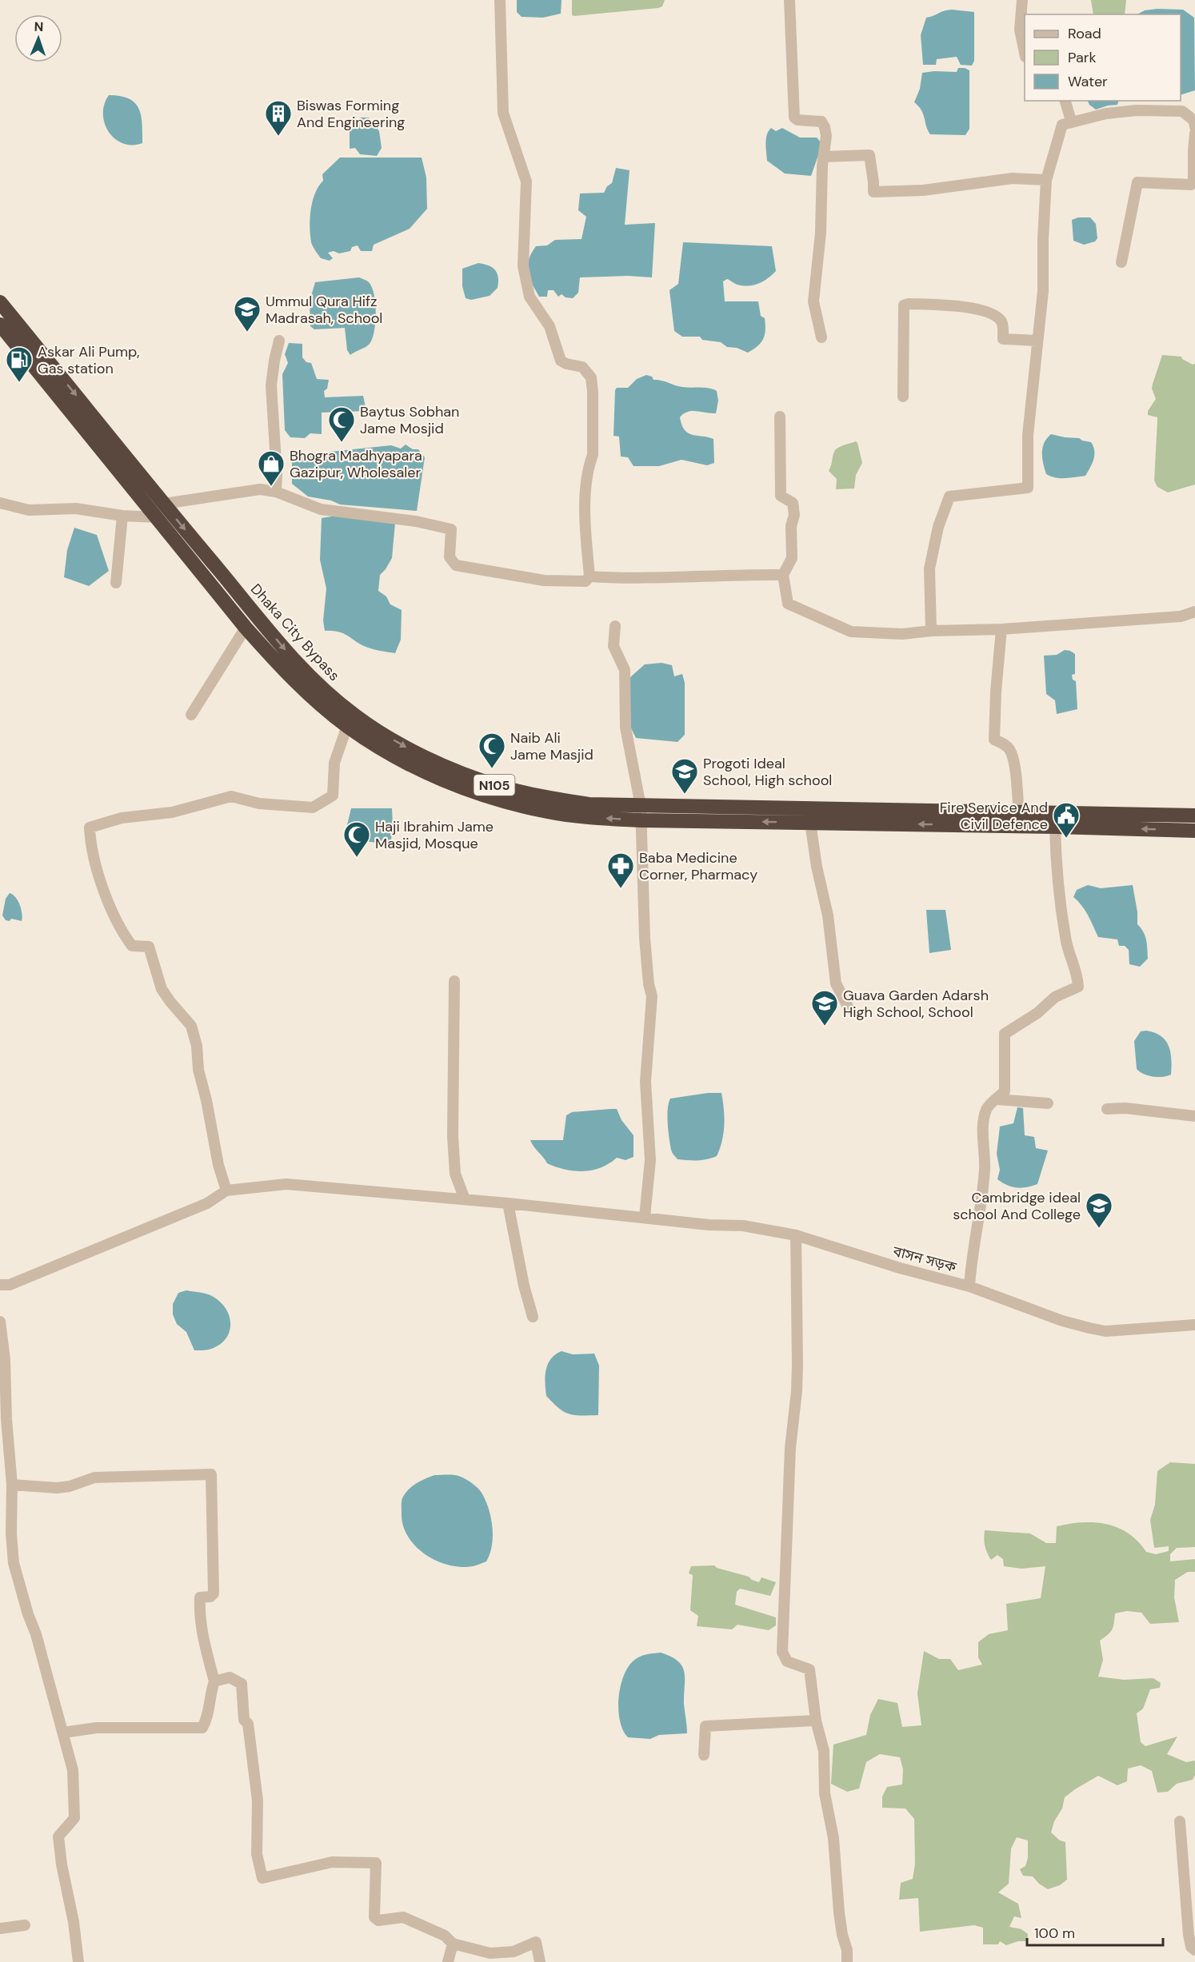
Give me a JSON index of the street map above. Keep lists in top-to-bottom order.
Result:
{
  "streets": {
    "highway": ["Dhaka City Bypass", "N105"],
    "street": ["বাসন সড়ক"]
  },
  "places": {
    "building": ["Biswas Forming And Engineering"],
    "school or university": [
      "Ummul Qura Hifz Madrasah, School",
      "Progoti Ideal School, High school",
      "Guava Garden Adarsh High School, School",
      "Cambridge ideal school And College"
    ],
    "fuel station": ["Askar Ali Pump, Gas station"],
    "mosque": ["Baytus Sobhan Jame Mosjid", "Naib Ali Jame Masjid", "Haji Ibrahim Jame Masjid, Mosque"],
    "shop": ["Bhogra Madhyapara Gazipur, Wholesaler"],
    "public building": ["Fire Service And Civil Defence"],
    "pharmacy": ["Baba Medicine Corner, Pharmacy"]
  },
  "legend": ["Road", "Park", "Water"],
  "scale_bar": "100 m",
  "north": "top"
}
